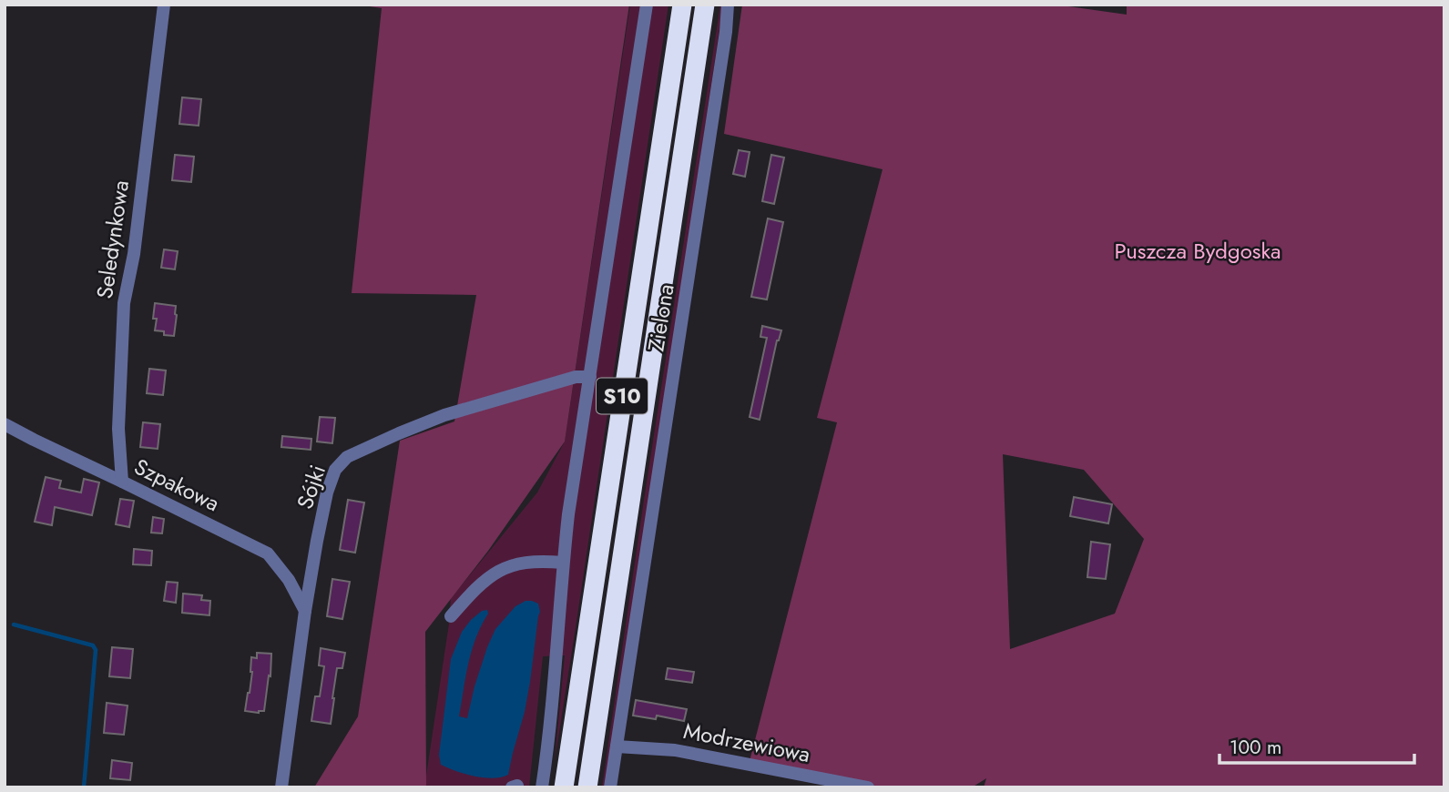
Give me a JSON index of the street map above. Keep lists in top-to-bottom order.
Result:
{
  "streets": {
    "highway": ["S10"],
    "street": [
      "Seledynkowa",
      "Zielona",
      "Szpakowa",
      "Sójki",
      "Modrzewiowa"
    ]
  },
  "crossings": [
    ["Seledynkowa", "Szpakowa"],
    ["Zielona", "Modrzewiowa"],
    ["Szpakowa", "Sójki"]
  ],
  "parks": ["Puszcza Bydgoska"],
  "scale_bar": "100 m"
}
